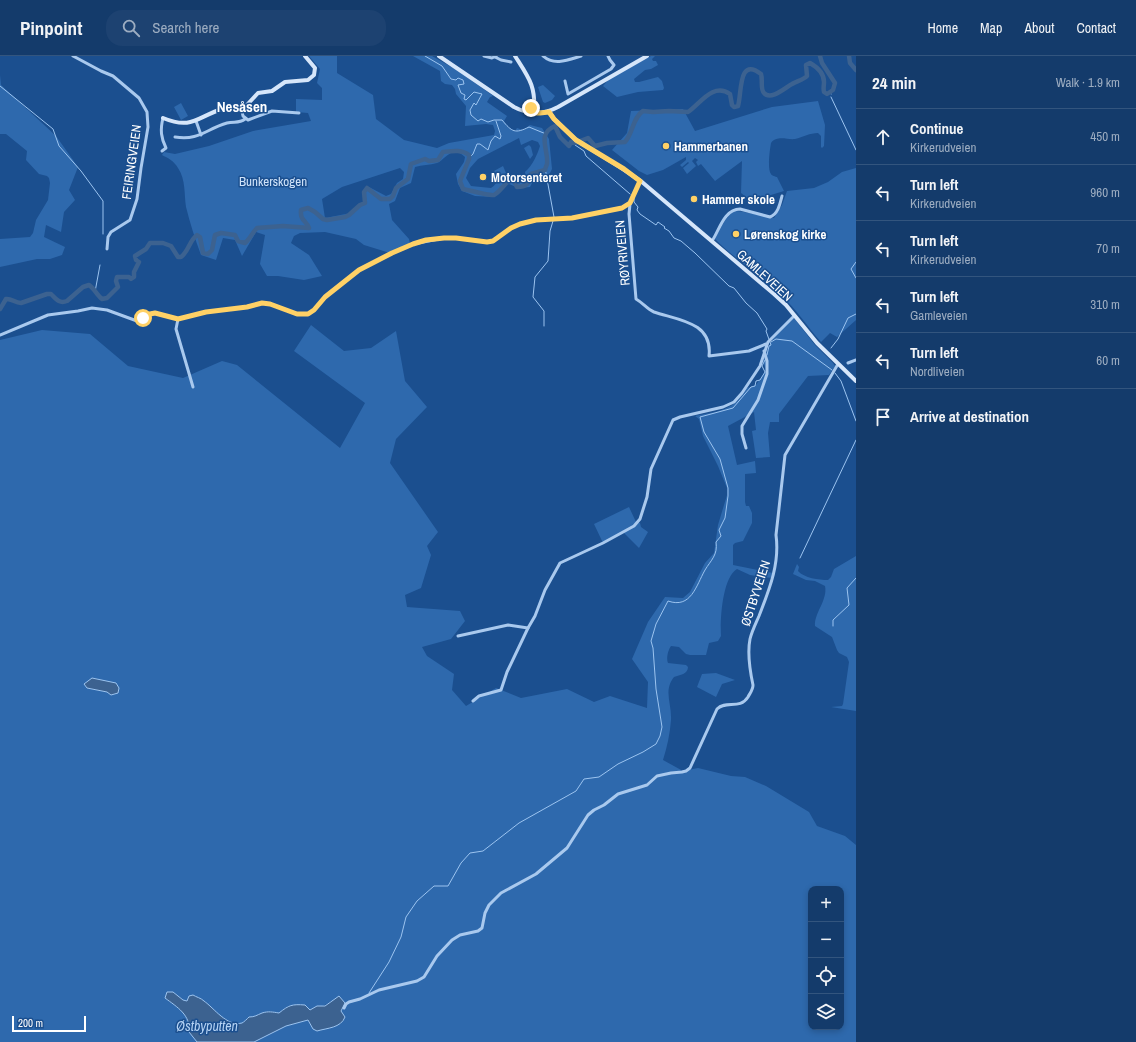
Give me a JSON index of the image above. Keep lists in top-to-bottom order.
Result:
{
  "streets": {
    "main road": ["GAMLEVEIEN"],
    "street": ["FEIRINGVEIEN", "RØYRIVEIEN", "ØSTBYVEIEN"]
  },
  "crossings": [
    ["GAMLEVEIEN", "ØSTBYVEIEN"]
  ],
  "districts": ["Nesåsen"],
  "water": ["Østbyputten"],
  "parks": ["Bunkerskogen"],
  "places": [
    "Hammerbanen",
    "Motorsenteret",
    "Hammer skole",
    "Lørenskog kirke"
  ],
  "scale_bar": "200 m",
  "page": {
    "header": "Pinpoint",
    "search": "Search here",
    "nav": [
      "Home",
      "Map",
      "About",
      "Contact"
    ],
    "heading": ["24 min", "Walk · 1.9 km"],
    "list": [
      ["Continue", "Kirkerudveien", "450 m"],
      ["Turn left", "Kirkerudveien", "960 m"],
      ["Turn left", "Kirkerudveien", "70 m"],
      ["Turn left", "Gamleveien", "310 m"],
      ["Turn left", "Nordliveien", "60 m"],
      "Arrive at destination"
    ],
    "map_buttons": ["+", "−"],
    "scale": "200 m"
  }
}
